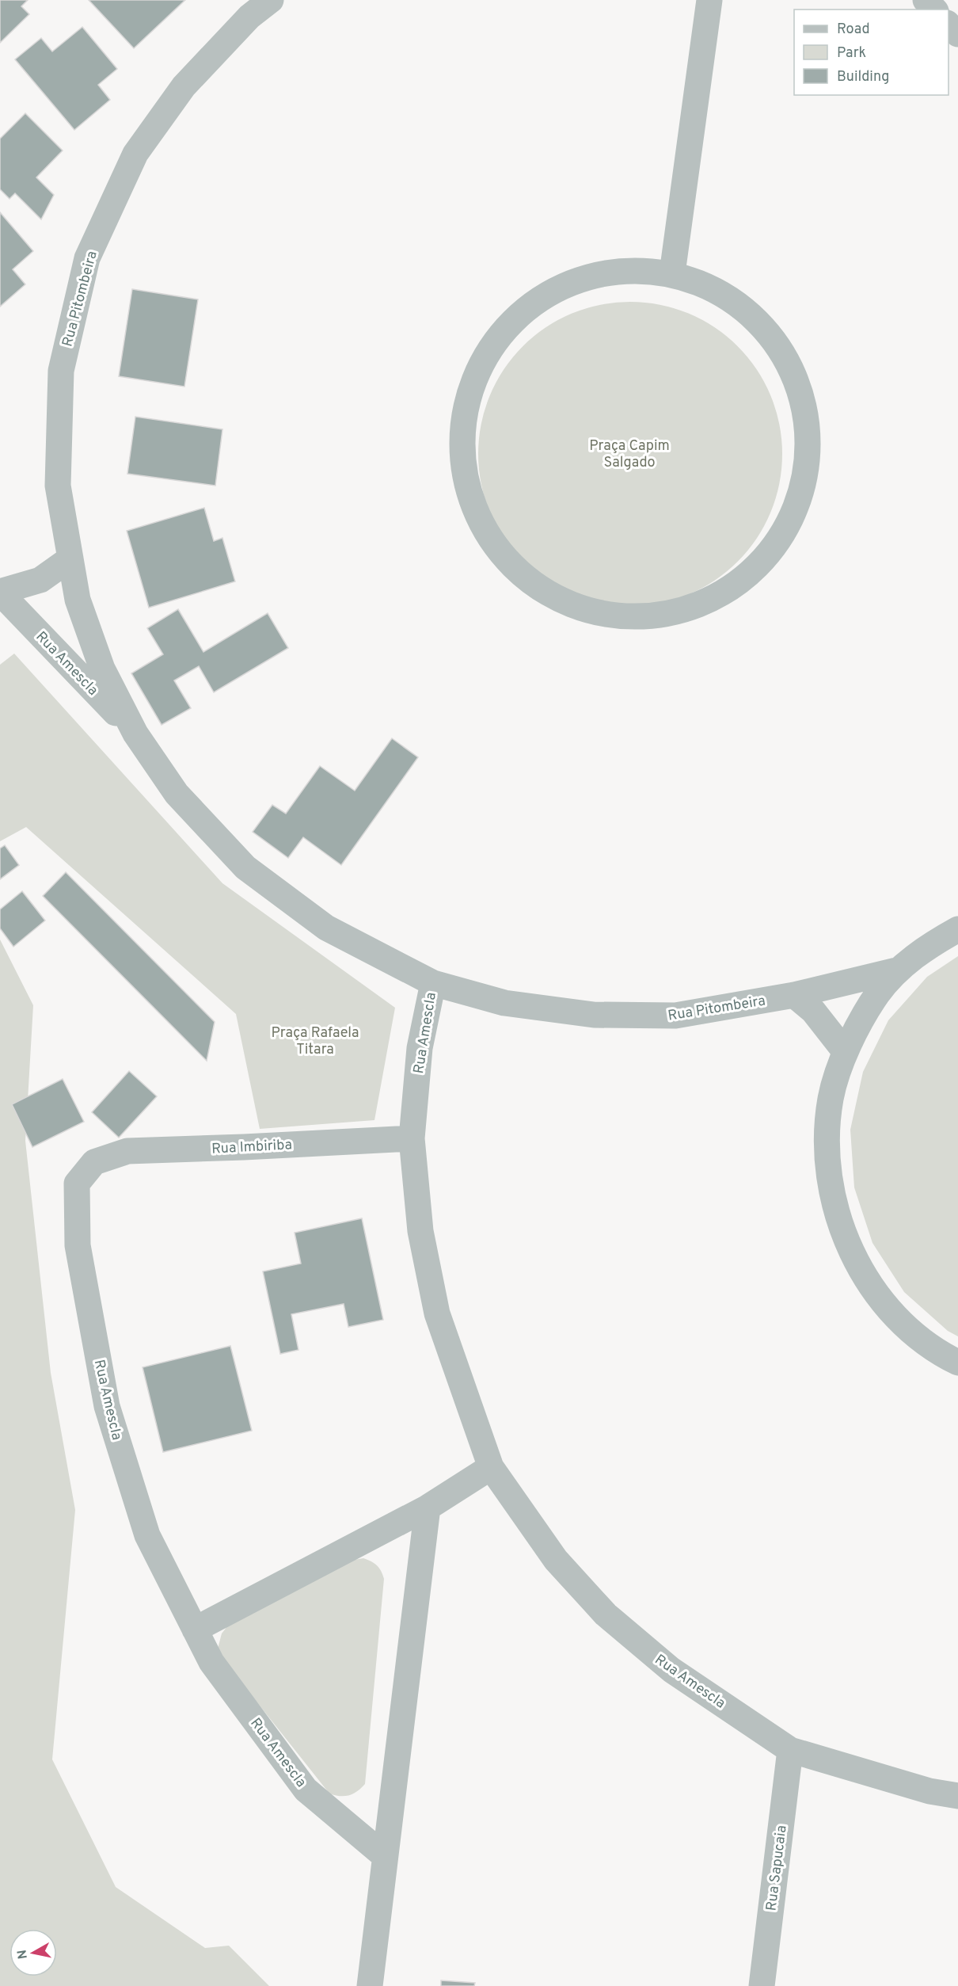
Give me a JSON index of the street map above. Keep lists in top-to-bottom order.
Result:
{
  "streets": {
    "street": [
      "Rua Pitombeira",
      "Rua Amescla",
      "Rua Imbiriba",
      "Rua Sapucaia"
    ]
  },
  "crossings": [
    ["Rua Pitombeira", "Rua Amescla"],
    ["Rua Amescla", "Rua Imbiriba"],
    ["Rua Amescla", "Rua Sapucaia"]
  ],
  "parks": ["Praça Capim Salgado", "Praça Rafaela Titara"],
  "legend": ["Road", "Park", "Building"],
  "north": "left"
}
